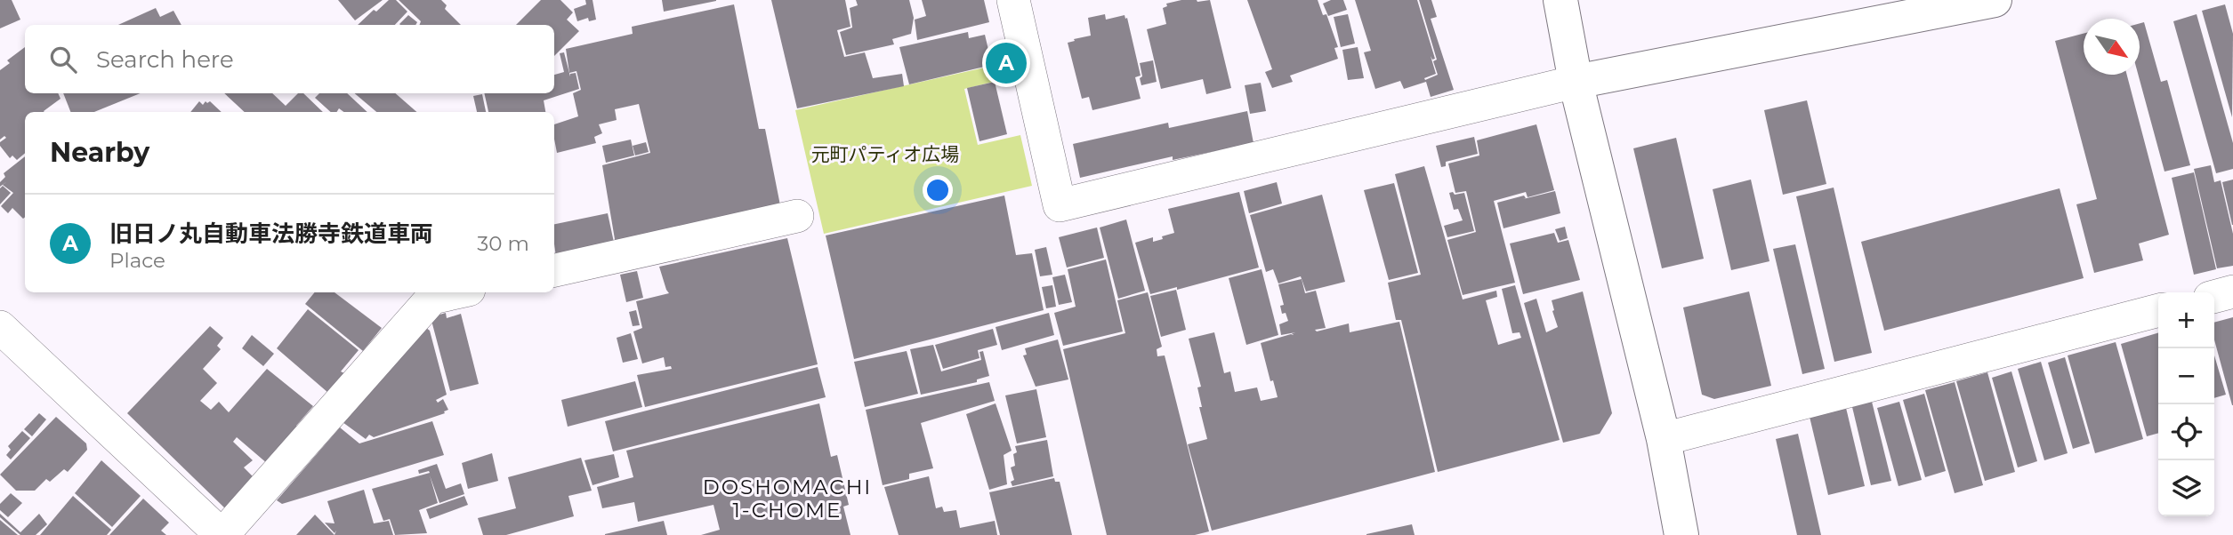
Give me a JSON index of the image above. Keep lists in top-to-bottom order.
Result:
{
  "districts": ["DOSHOMACHI 1-CHOME"],
  "parks": ["元町パティオ広場"],
  "north": "bottom right",
  "page": {
    "search": "Search here",
    "pins": "A",
    "heading": "Nearby",
    "list": [
      {
        "mark": "A",
        "name": "旧日ノ丸自動車法勝寺鉄道車両",
        "note": "Place",
        "value": "30 m"
      }
    ],
    "map_buttons": ["+", "−"]
  }
}
